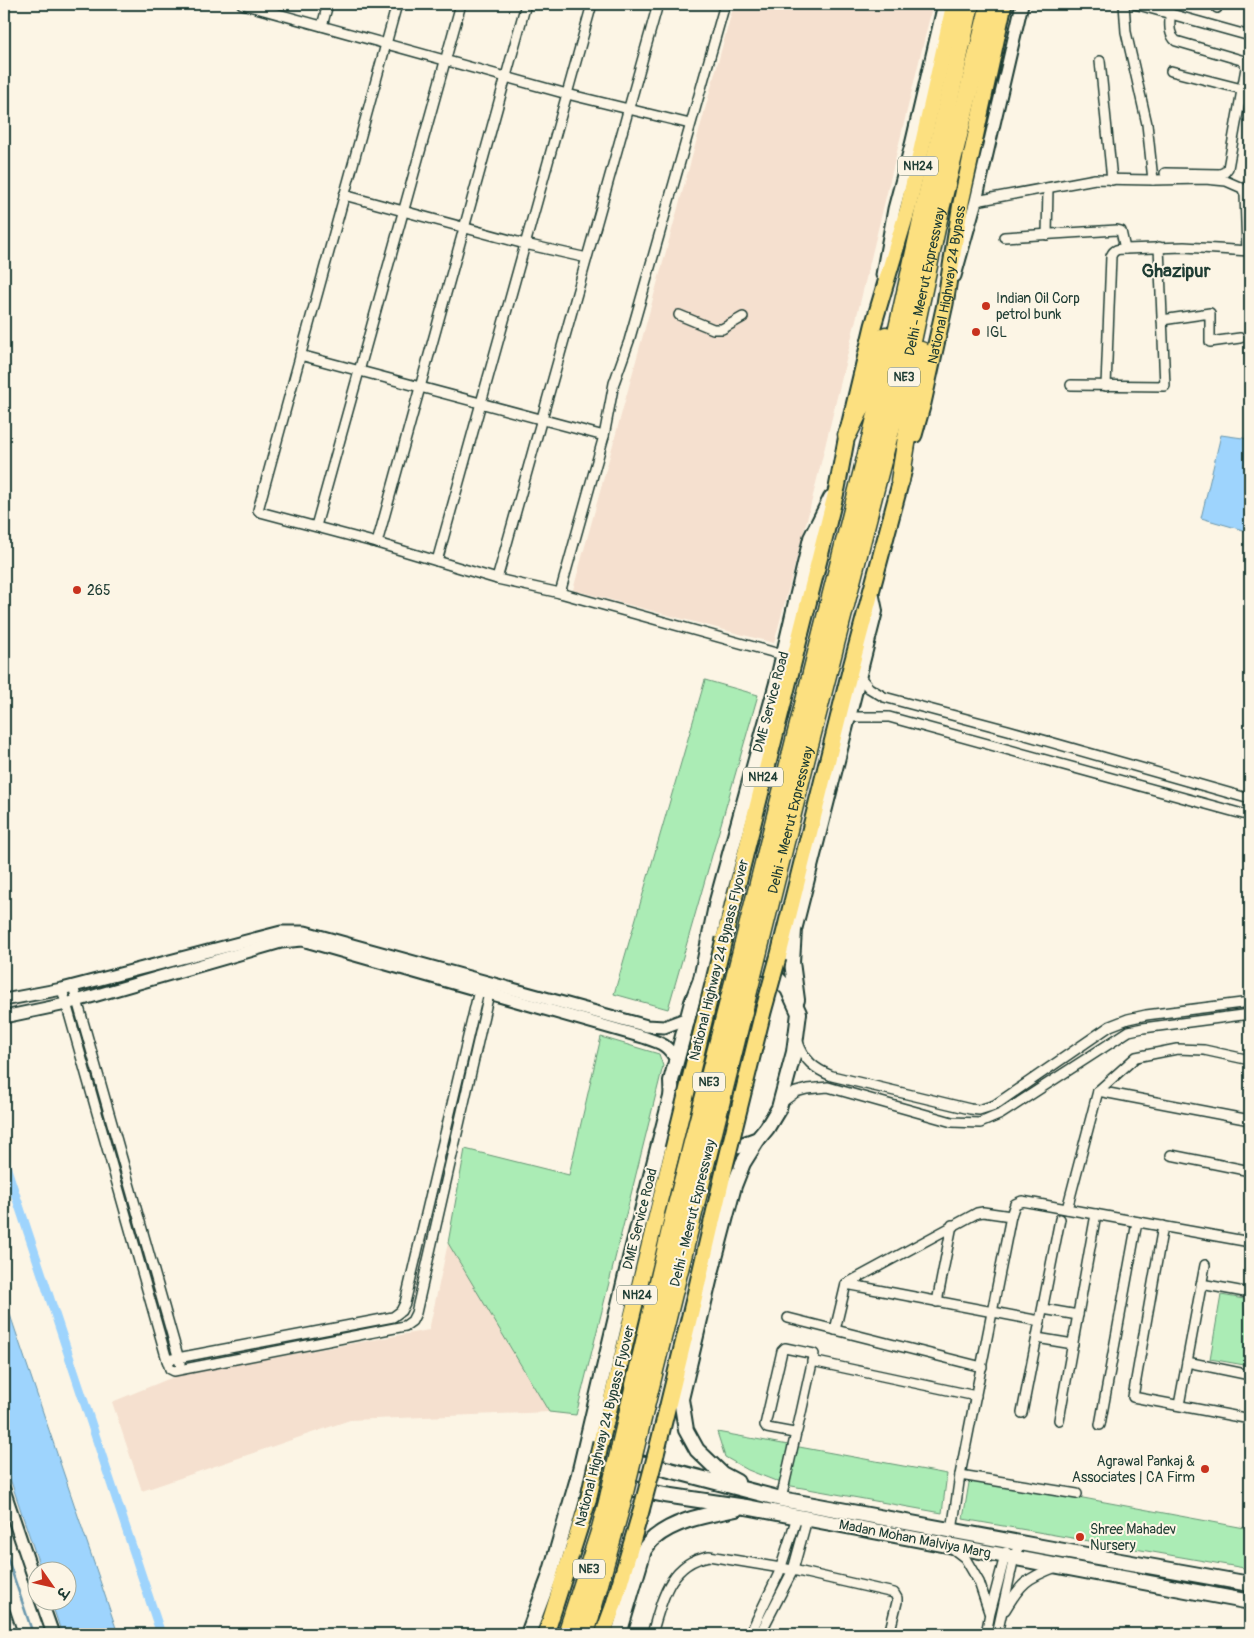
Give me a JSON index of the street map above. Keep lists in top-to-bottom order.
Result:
{
  "streets": {
    "highway": [
      "NH24",
      "Delhi - Meerut Expressway",
      "National Highway 24 Bypass",
      "NE3",
      "National Highway 24 Bypass Flyover"
    ],
    "main road": ["DME Service Road", "Madan Mohan Malviya Marg"]
  },
  "crossings": [
    ["NH24", "DME Service Road"],
    ["NH24", "National Highway 24 Bypass Flyover"],
    ["DME Service Road", "National Highway 24 Bypass Flyover"],
    ["DME Service Road", "Madan Mohan Malviya Marg"]
  ],
  "districts": ["Ghazipur"],
  "places": [
    "Indian Oil Corp petrol bunk",
    "IGL",
    "265",
    "Agrawal Pankaj & Associates | CA Firm",
    "Shree Mahadev Nursery"
  ],
  "north": "bottom right"
}
